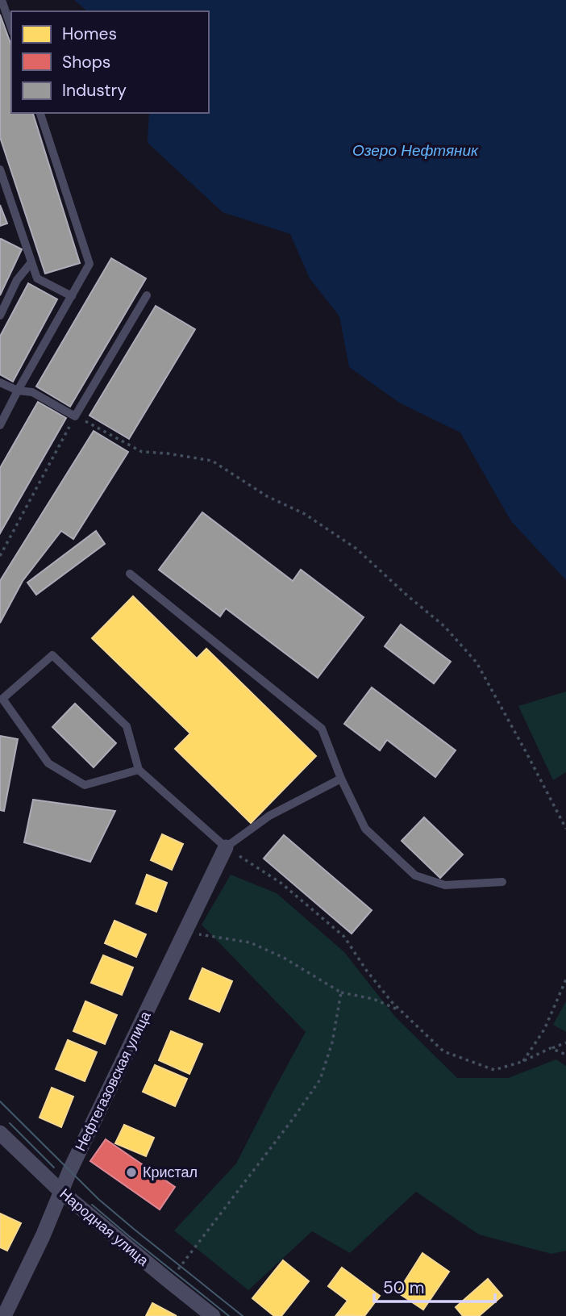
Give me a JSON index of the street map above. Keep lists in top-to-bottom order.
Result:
{
  "streets": {
    "street": ["Нефтегазовская улица", "Народная улица"]
  },
  "crossings": [
    ["Нефтегазовская улица", "Народная улица"]
  ],
  "water": ["Озеро Нефтяник"],
  "places": ["Кристал"],
  "legend": ["Homes", "Shops", "Industry"],
  "scale_bar": "50 m"
}
